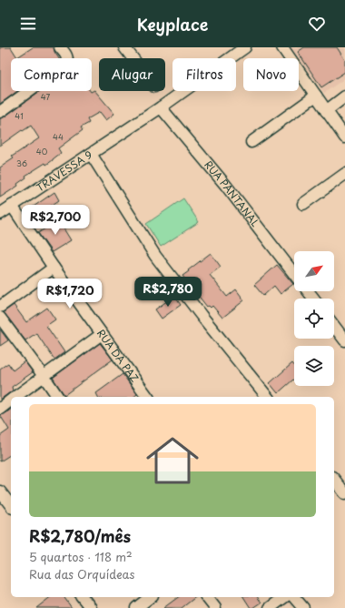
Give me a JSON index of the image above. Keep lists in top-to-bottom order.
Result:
{
  "streets": {
    "street": ["TRAVESSA 9", "RUA PANTANAL", "RUA DA PAZ"]
  },
  "crossings": [
    ["TRAVESSA 9", "RUA PANTANAL"],
    ["TRAVESSA 9", "RUA DA PAZ"]
  ],
  "house_numbers": [
    "47",
    "41",
    "44",
    "40",
    "36"
  ],
  "north": "top right",
  "page": {
    "header": "Keyplace",
    "chip": [
      "Comprar",
      "Alugar",
      "Filtros",
      "Novo"
    ],
    "price": ["R$2,700", "R$2,780", "R$1,720"],
    "list": [
      {
        "name": "R$2,780/mês",
        "note": "5 quartos · 118 m² · Rua das Orquídeas"
      }
    ]
  }
}
